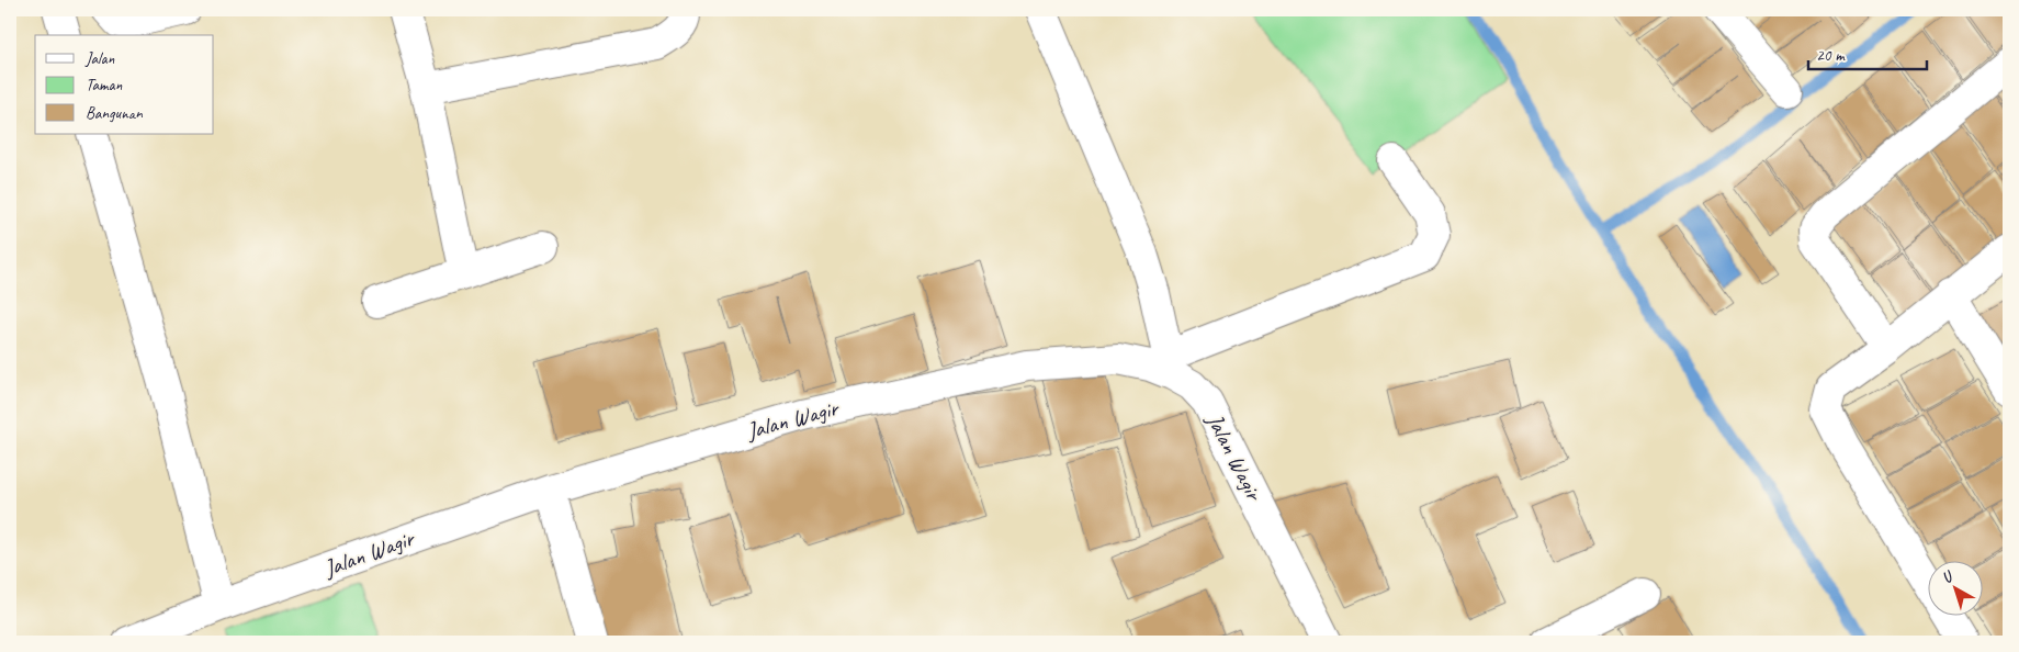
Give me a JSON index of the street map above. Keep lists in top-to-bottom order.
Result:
{
  "streets": {
    "street": ["Jalan Wagir"]
  },
  "legend": ["Jalan", "Taman", "Bangunan"],
  "scale_bar": "20 m",
  "north": "top left"
}
